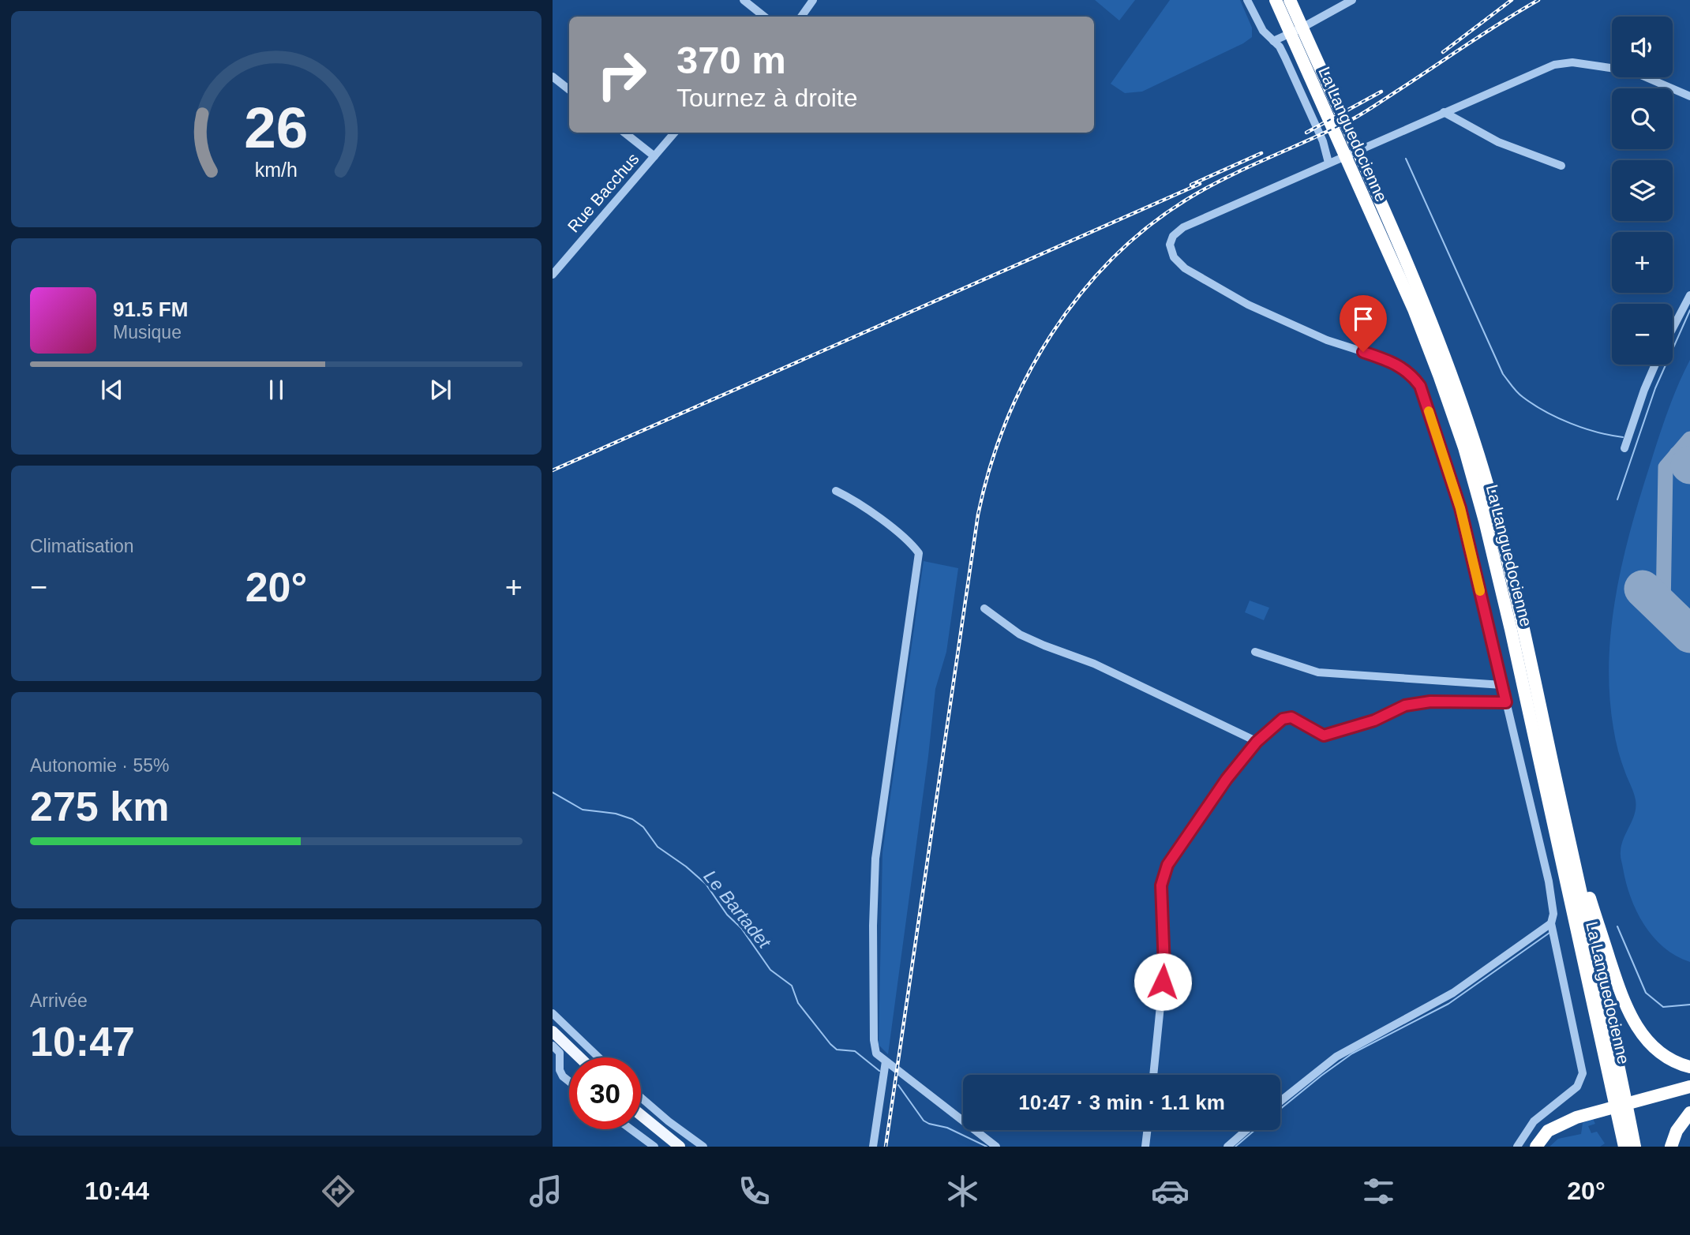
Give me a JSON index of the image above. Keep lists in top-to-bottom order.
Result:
{
  "streets": {
    "highway": ["La Languedocienne"],
    "street": ["Rue Bacchus"]
  },
  "water": ["Le Bartadet"],
  "page": {
    "map_buttons": ["+", "−"],
    "turn": ["370 m", "Tournez à droite"],
    "song": ["91.5 FM", "Musique"],
    "tile": [
      "Climatisation",
      ["Autonomie · 55%", "275 km"],
      ["Arrivée", "10:47"]
    ],
    "heat": ["−", "20°", "+"],
    "limit": "30",
    "trip": "10:47 · 3 min · 1.1 km",
    "tabs": ["10:44", "20°"],
    "gauge": ["26", "km/h"]
  }
}
